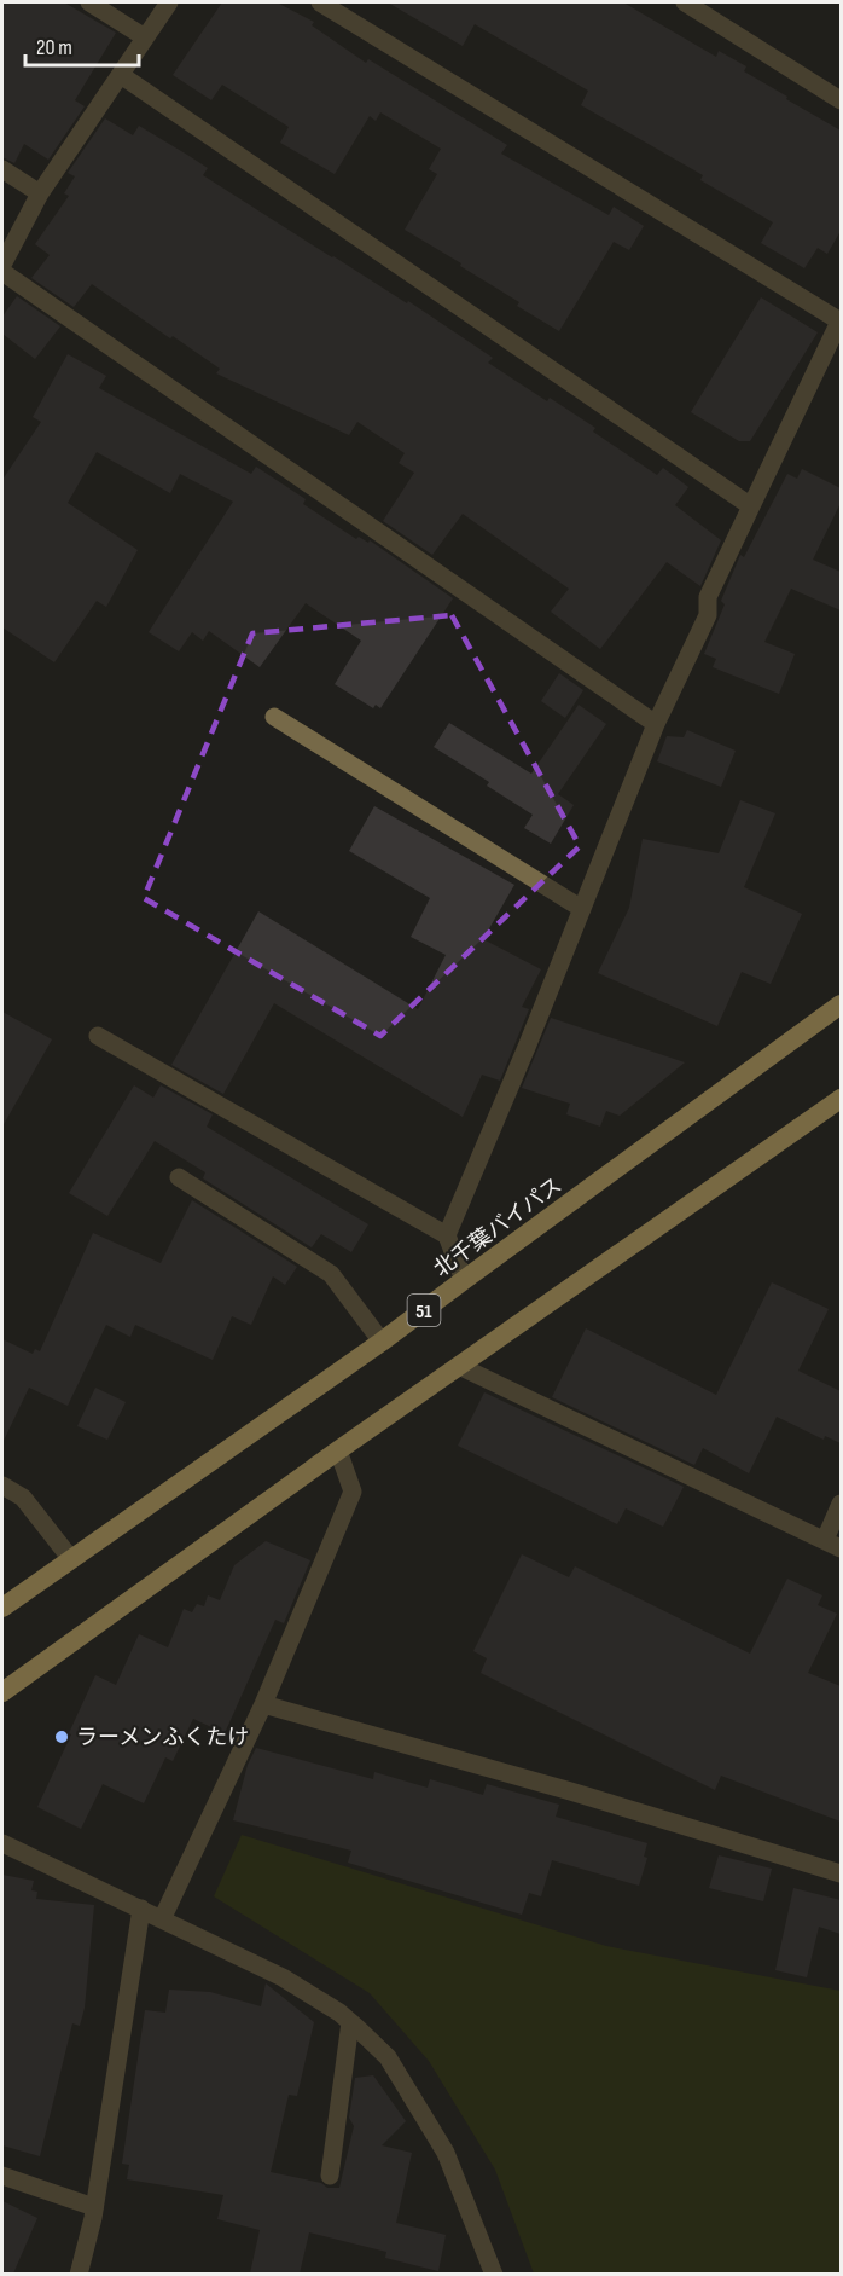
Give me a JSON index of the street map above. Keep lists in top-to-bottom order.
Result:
{
  "streets": {
    "highway": ["北千葉バイパス", "51"]
  },
  "places": ["ラーメンふくたけ"],
  "scale_bar": "20 m"
}
